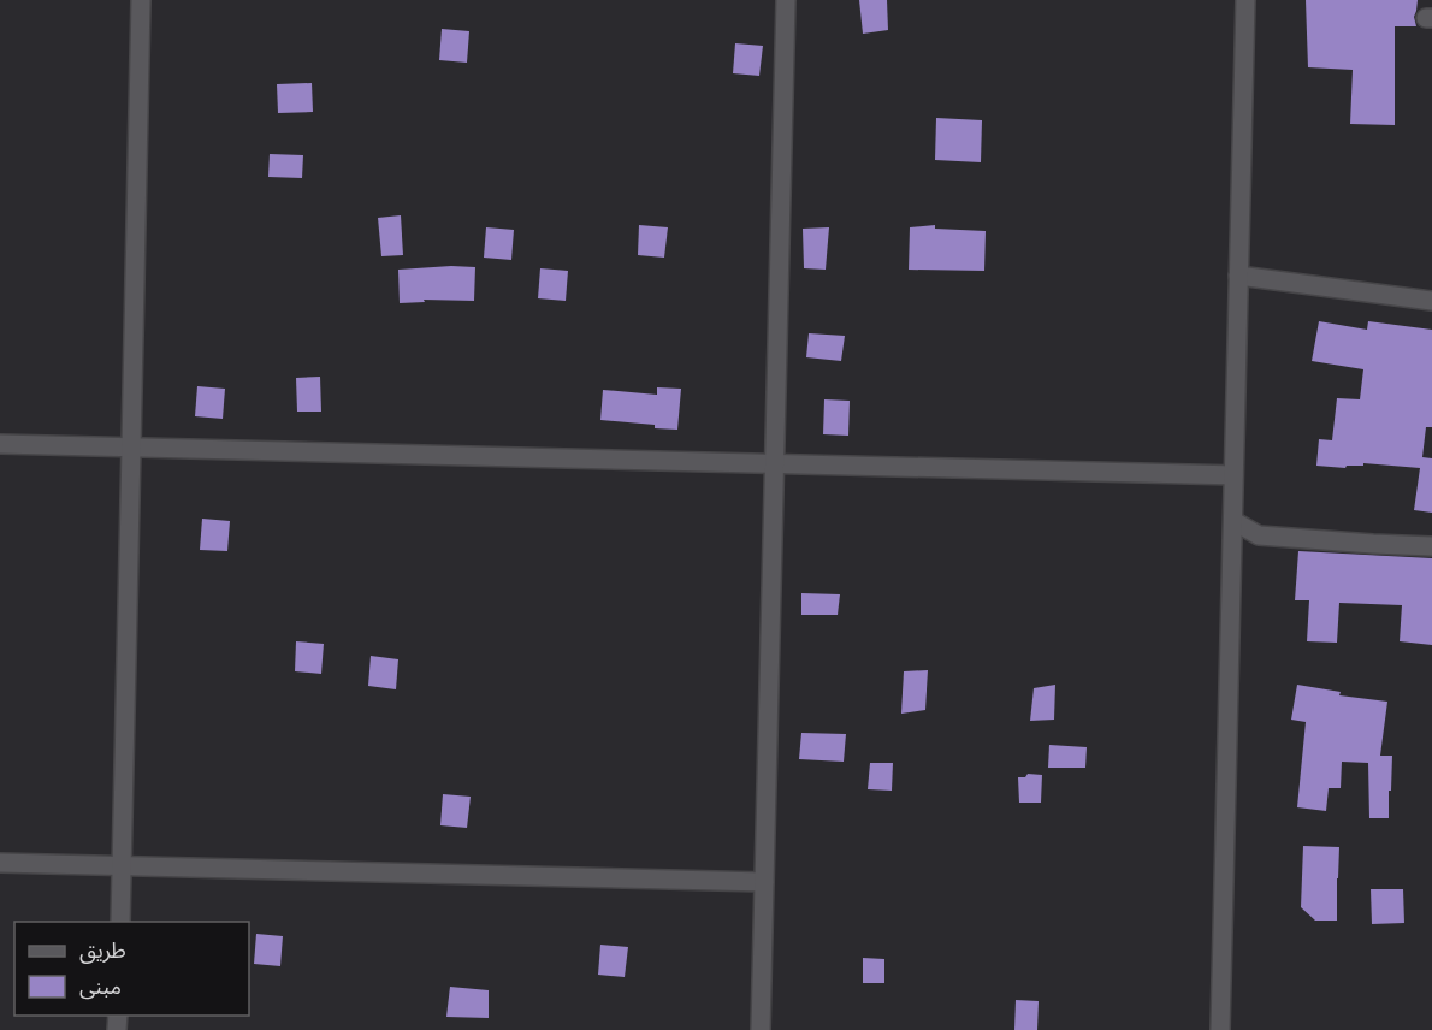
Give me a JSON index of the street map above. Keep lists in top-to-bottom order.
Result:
{
  "legend": ["طريق", "مبنى"]
}
